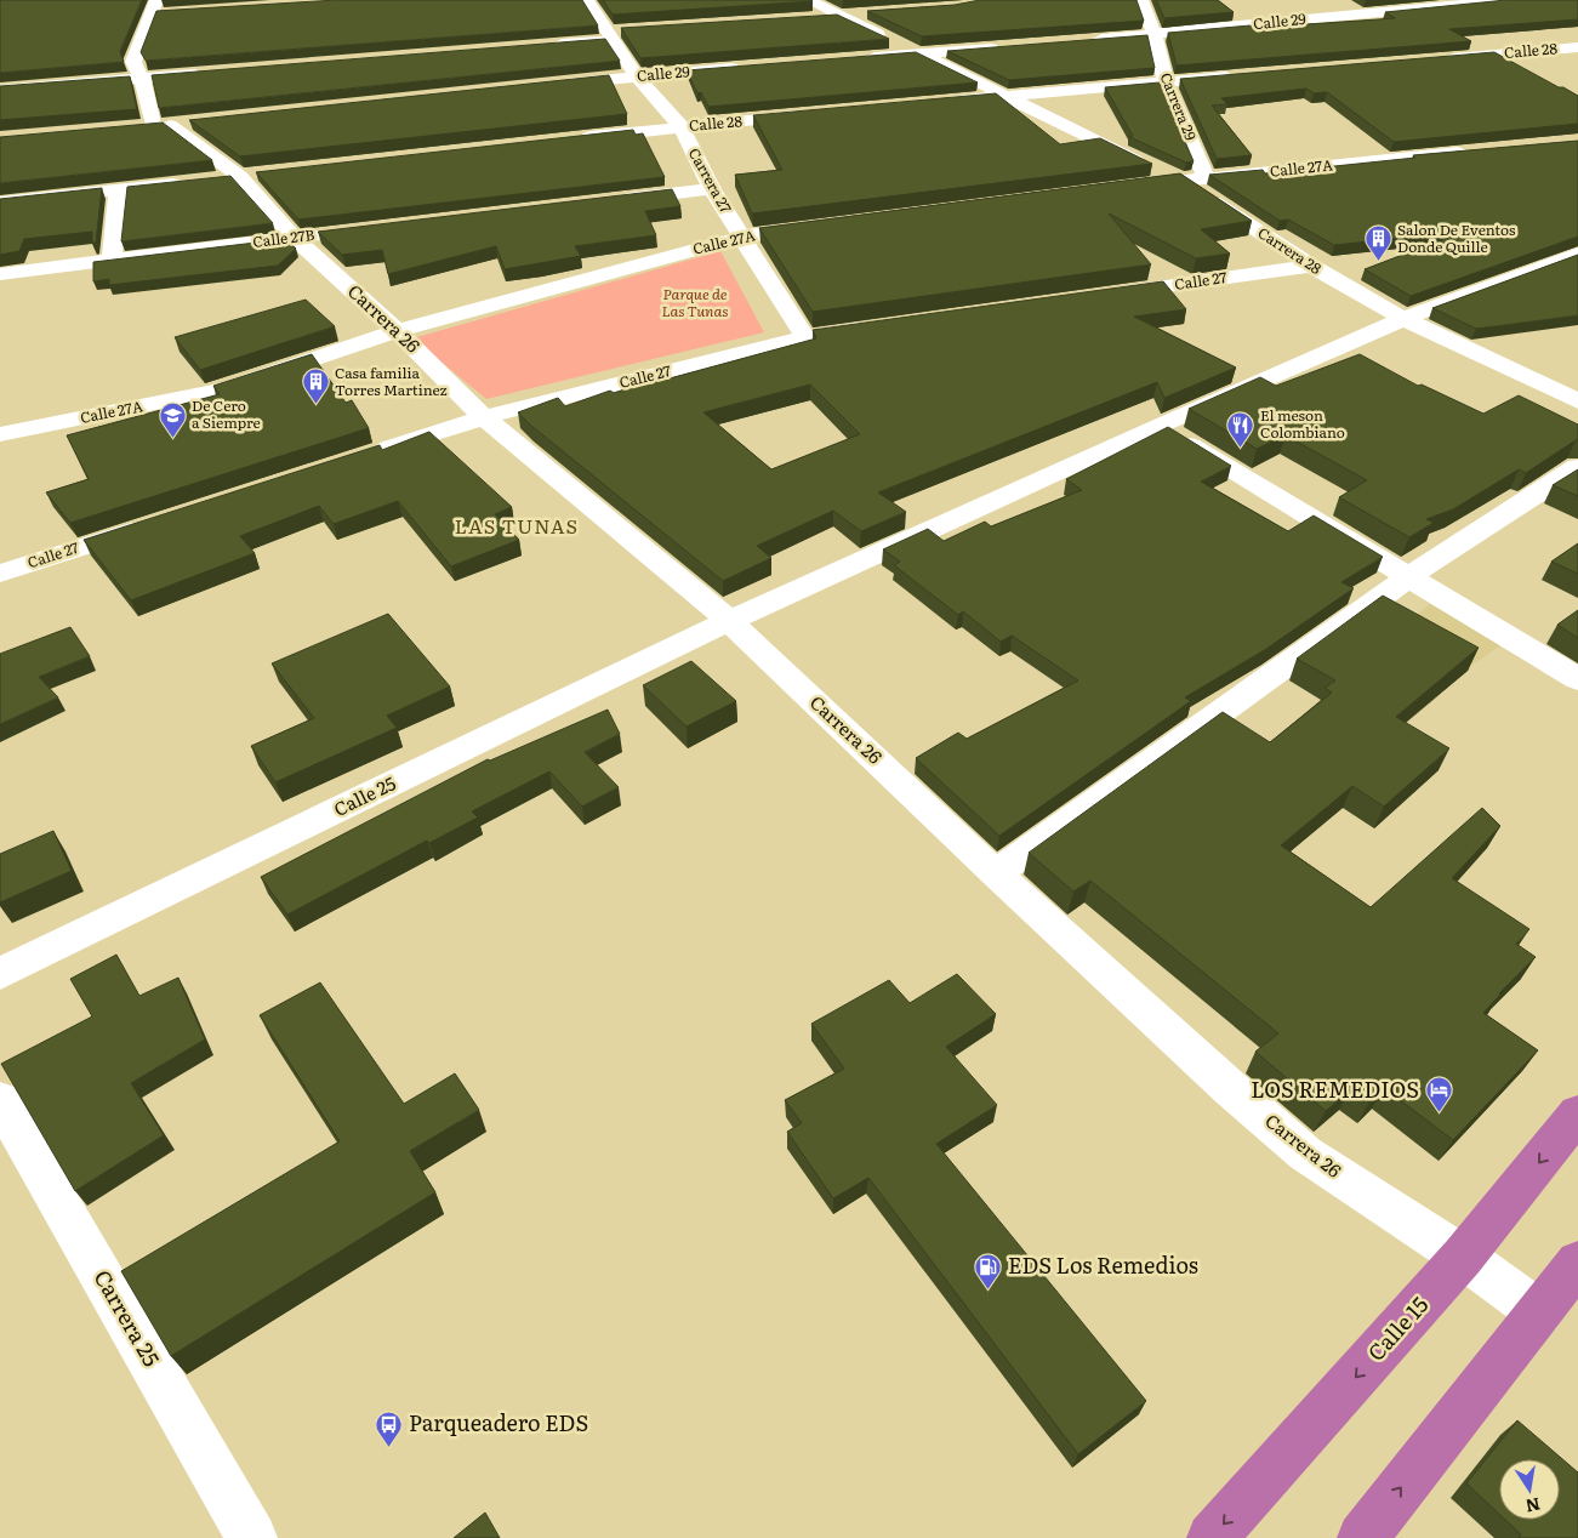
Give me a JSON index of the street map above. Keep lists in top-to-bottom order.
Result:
{
  "streets": {
    "highway": ["Calle 15"],
    "street": [
      "Calle 29",
      "Calle 28",
      "Carrera 29",
      "Calle 27A",
      "Carrera 27",
      "Calle 27B",
      "Carrera 28",
      "Calle 27",
      "Carrera 26",
      "Calle 25",
      "Carrera 25"
    ]
  },
  "crossings": [
    ["Calle 29", "Carrera 29"],
    ["Calle 29", "Carrera 27"],
    ["Calle 28", "Carrera 27"],
    ["Carrera 29", "Calle 27A"],
    ["Calle 27A", "Carrera 27"],
    ["Calle 27A", "Carrera 28"],
    ["Calle 27A", "Carrera 26"],
    ["Carrera 27", "Calle 27"],
    ["Calle 27B", "Carrera 26"],
    ["Carrera 28", "Calle 27"],
    ["Carrera 28", "Calle 25"],
    ["Calle 27", "Carrera 26"],
    ["Carrera 26", "Calle 25"],
    ["Carrera 26", "Calle 15"]
  ],
  "districts": ["LAS TUNAS"],
  "parks": ["Parque de Las Tunas"],
  "places": {
    "building": ["Salon De Eventos Donde Quille", "Casa familia Torres Martinez"],
    "school or university": ["De Cero a Siempre"],
    "restaurant": ["El meson Colombiano"],
    "hotel": ["LOS REMEDIOS"],
    "fuel station": ["EDS Los Remedios"],
    "bus stop": ["Parqueadero EDS"]
  },
  "north": "bottom"
}
